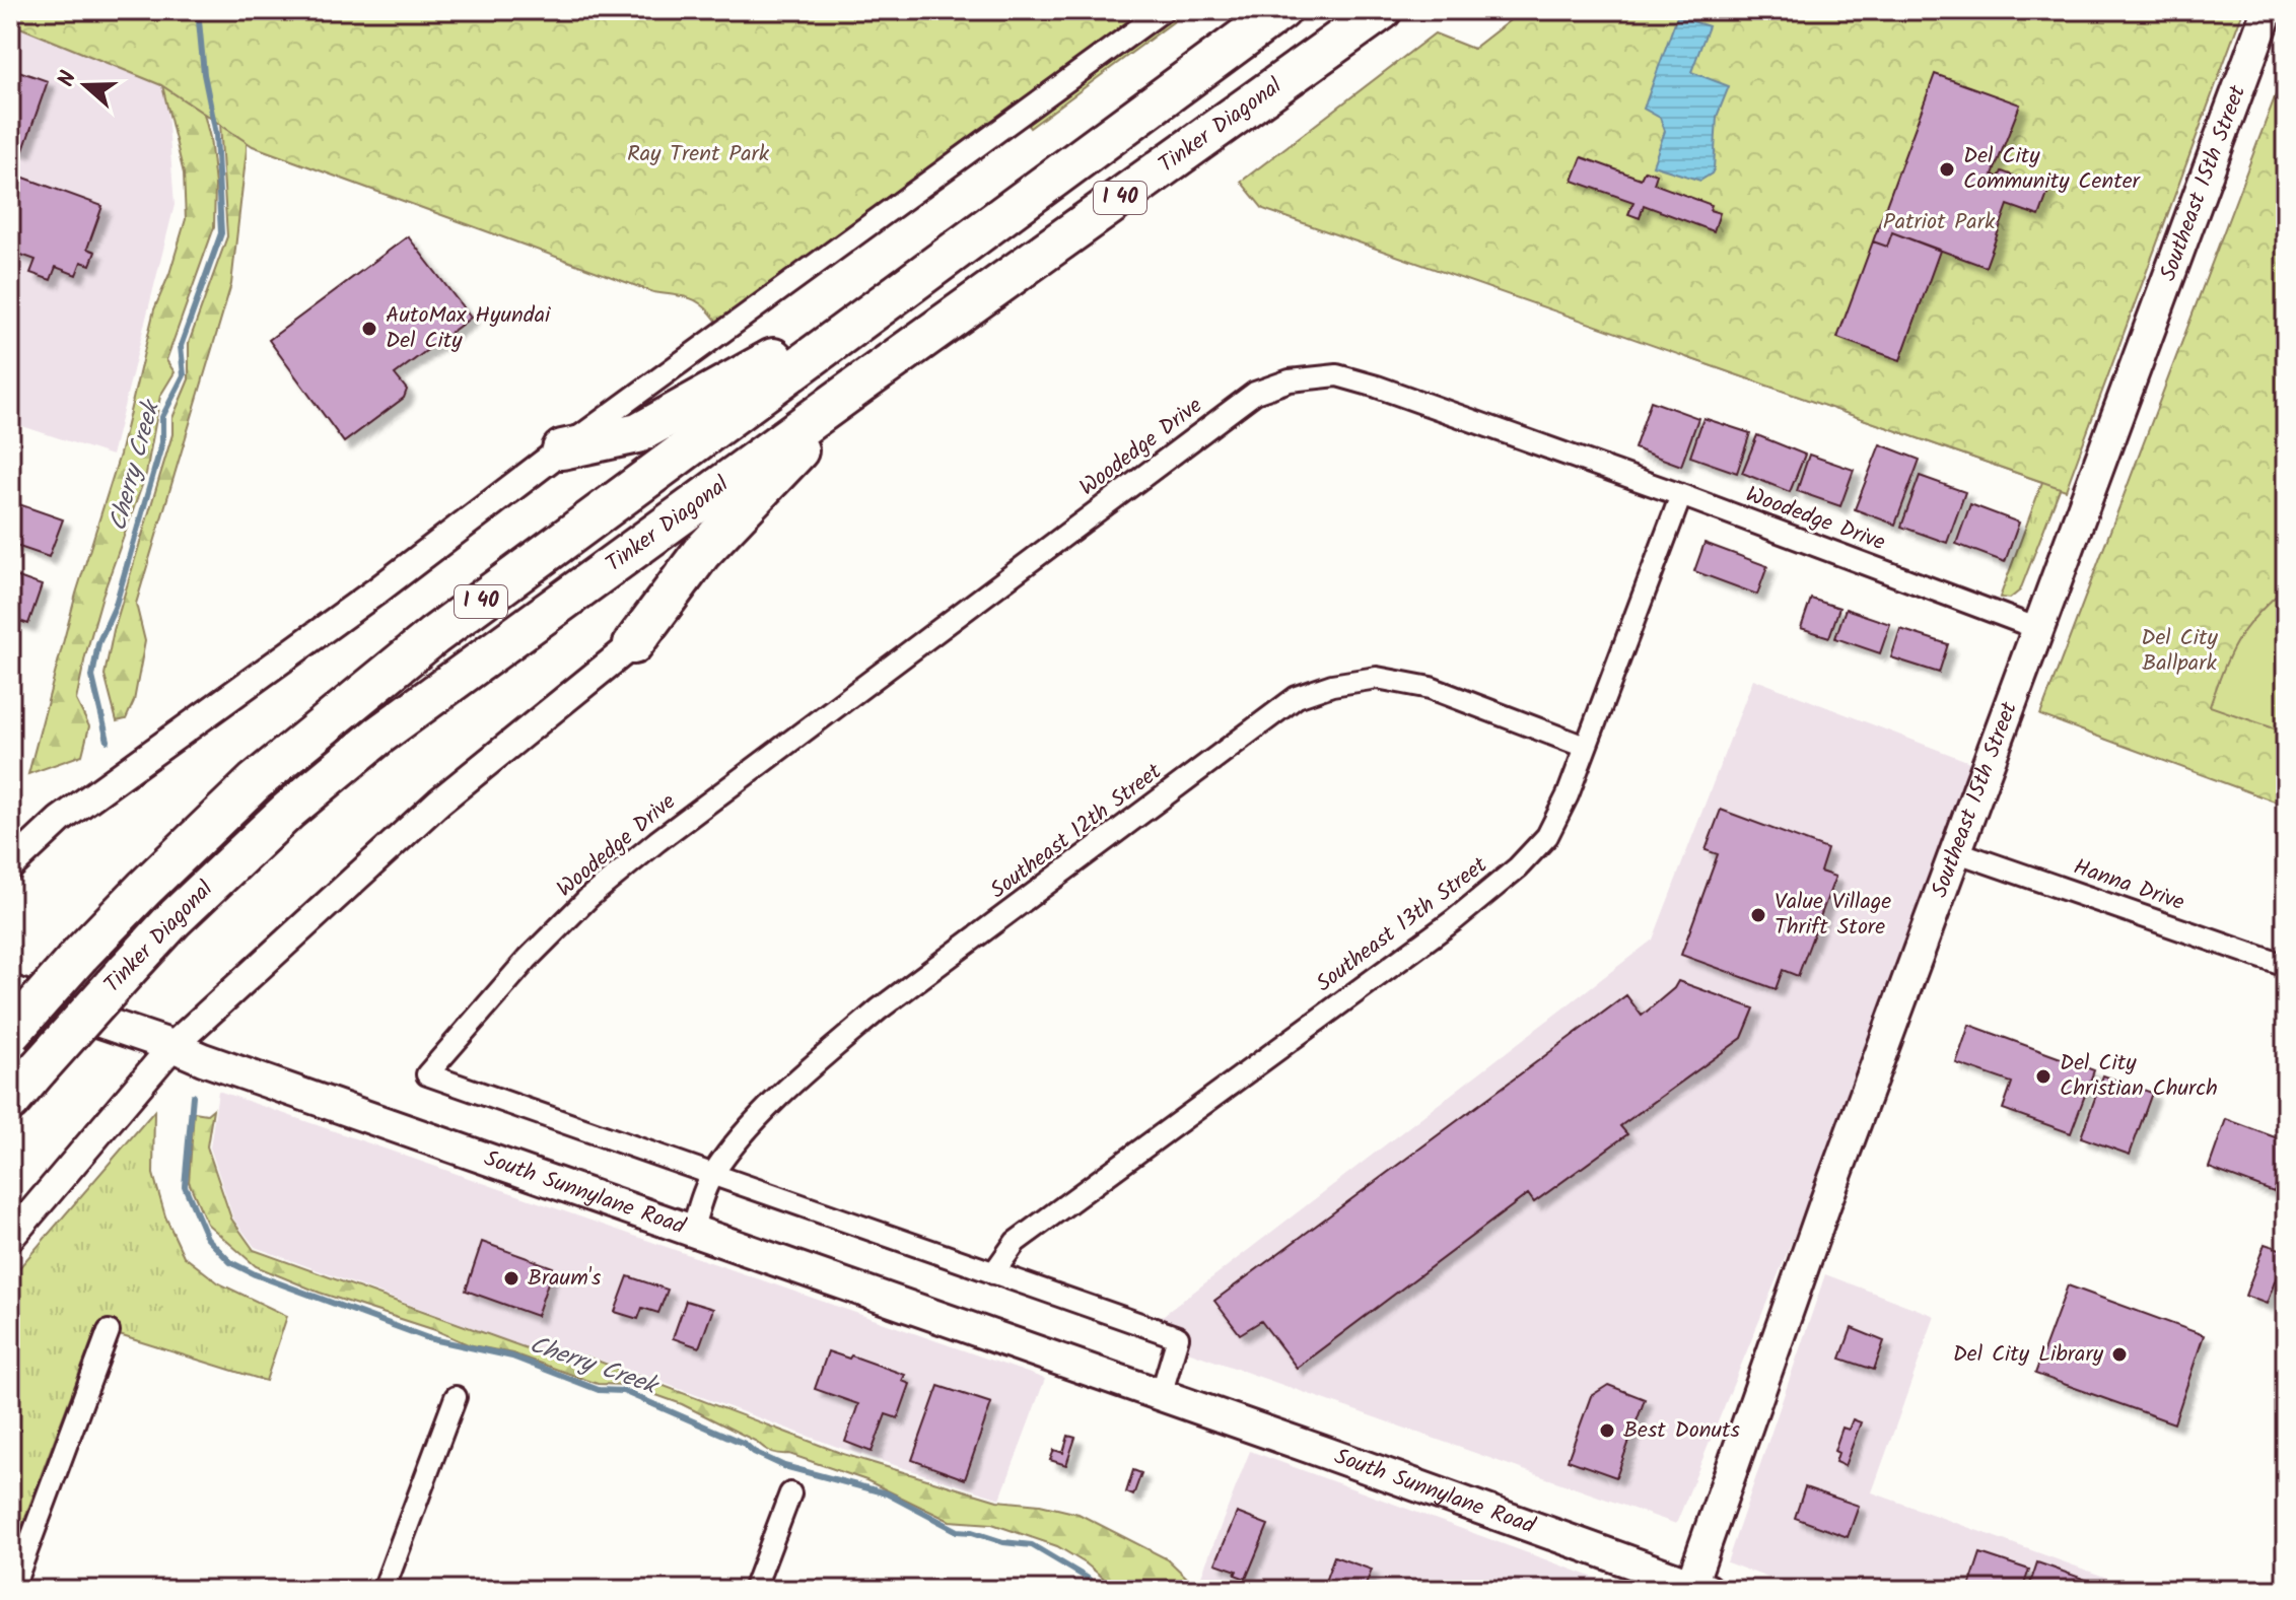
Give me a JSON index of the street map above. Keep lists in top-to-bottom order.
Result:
{
  "streets": {
    "highway": ["Tinker Diagonal", "I 40"],
    "main road": ["Southeast 15th Street", "South Sunnylane Road"],
    "street": [
      "Woodedge Drive",
      "Southeast 12th Street",
      "Hanna Drive",
      "Southeast 13th Street"
    ]
  },
  "crossings": [
    ["Southeast 15th Street", "Woodedge Drive"],
    ["Southeast 15th Street", "Hanna Drive"],
    ["Southeast 15th Street", "South Sunnylane Road"],
    ["Woodedge Drive", "Southeast 12th Street"],
    ["Woodedge Drive", "Southeast 13th Street"],
    ["Southeast 12th Street", "Southeast 13th Street"],
    ["Southeast 12th Street", "South Sunnylane Road"]
  ],
  "water": ["Cherry Creek"],
  "parks": ["Ray Trent Park", "Patriot Park", "Del City Ballpark"],
  "places": [
    "Del City Community Center",
    "AutoMax Hyundai Del City",
    "Value Village Thrift Store",
    "Del City Christian Church",
    "Braum's",
    "Del City Library",
    "Best Donuts"
  ],
  "north": "left"
}
